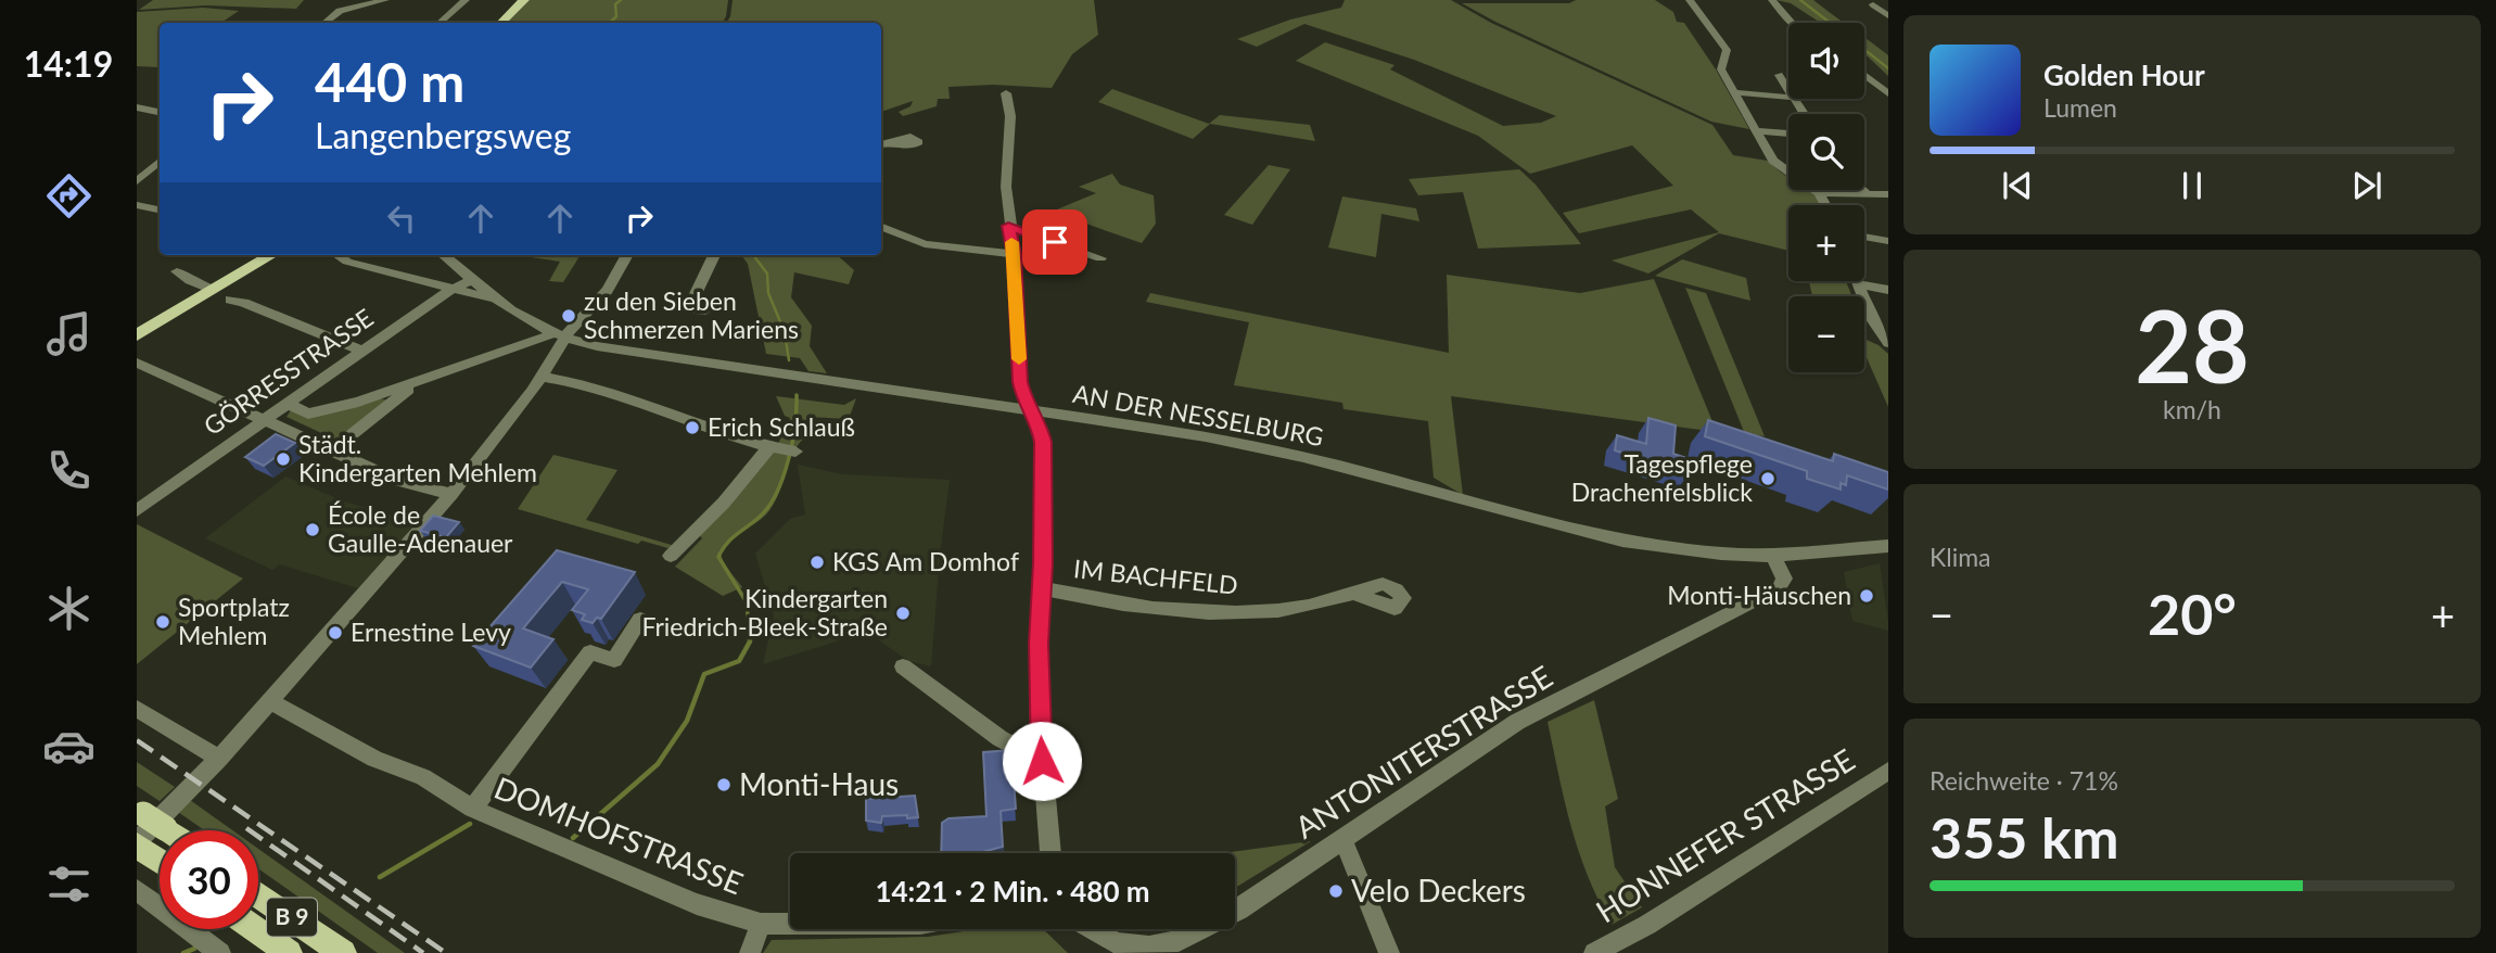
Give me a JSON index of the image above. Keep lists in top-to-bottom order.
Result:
{
  "streets": {
    "main road": ["B 9"],
    "street": [
      "GÖRRESSTRASSE",
      "AN DER NESSELBURG",
      "IM BACHFELD",
      "ANTONITERSTRASSE",
      "DOMHOFSTRASSE",
      "HONNEFER STRASSE"
    ]
  },
  "crossings": [
    ["AN DER NESSELBURG", "ANTONITERSTRASSE"]
  ],
  "places": [
    "zu den Sieben Schmerzen Mariens",
    "Erich Schlauß",
    "Städt. Kindergarten Mehlem",
    "Tagespflege Drachenfelsblick",
    "École de Gaulle-Adenauer",
    "KGS Am Domhof",
    "Monti-Häuschen",
    "Kindergarten Friedrich-Bleek-Straße",
    "Sportplatz Mehlem",
    "Ernestine Levy",
    "Monti-Haus",
    "Velo Deckers"
  ],
  "page": {
    "tabs": "14:19",
    "map_buttons": ["+", "−"],
    "turn": ["440 m", "Langenbergsweg"],
    "song": ["Golden Hour", "Lumen"],
    "tile": [
      ["28", "km/h"],
      "Klima",
      ["Reichweite · 71%", "355 km"]
    ],
    "heat": ["−", "20°", "+"],
    "limit": "30",
    "trip": "14:21 · 2 Min. · 480 m"
  }
}
